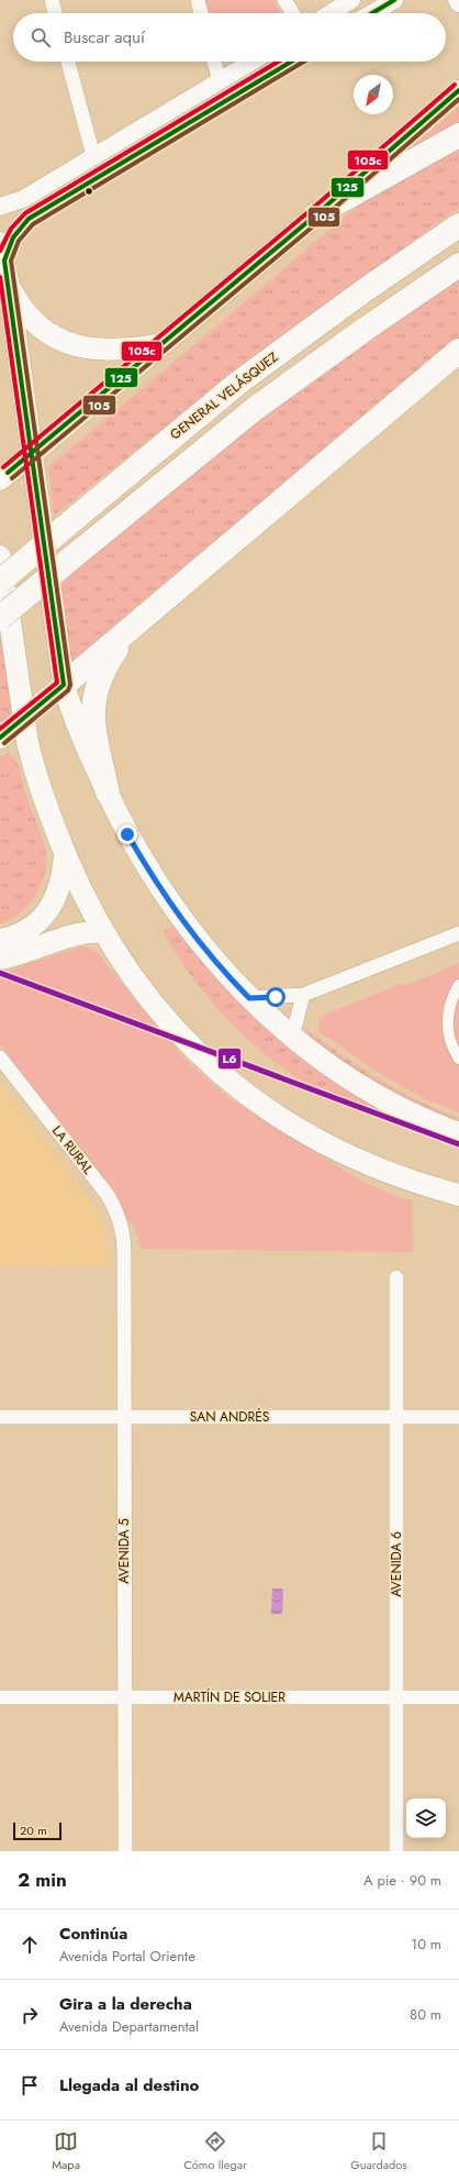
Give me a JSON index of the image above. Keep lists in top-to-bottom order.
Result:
{
  "streets": {
    "highway": ["GENERAL VELÁSQUEZ"],
    "street": [
      "LA RURAL",
      "SAN ANDRÉS",
      "AVENIDA 5",
      "AVENIDA 6",
      "MARTÍN DE SOLIER"
    ]
  },
  "crossings": [
    ["LA RURAL", "AVENIDA 5"],
    ["SAN ANDRÉS", "AVENIDA 5"],
    ["SAN ANDRÉS", "AVENIDA 6"],
    ["AVENIDA 5", "MARTÍN DE SOLIER"],
    ["AVENIDA 6", "MARTÍN DE SOLIER"]
  ],
  "lines": [
    "transit line 125",
    "transit line 105",
    "transit line 105c",
    "transit line L6"
  ],
  "scale_bar": "20 m",
  "north": "bottom left",
  "page": {
    "search": "Buscar aquí",
    "scale": "20 m",
    "heading": ["2 min", "A pie · 90 m"],
    "list": [
      ["Continúa", "Avenida Portal Oriente", "10 m"],
      ["Gira a la derecha", "Avenida Departamental", "80 m"],
      "Llegada al destino"
    ],
    "nav": ["Mapa", "Cómo llegar", "Guardados"]
  }
}
